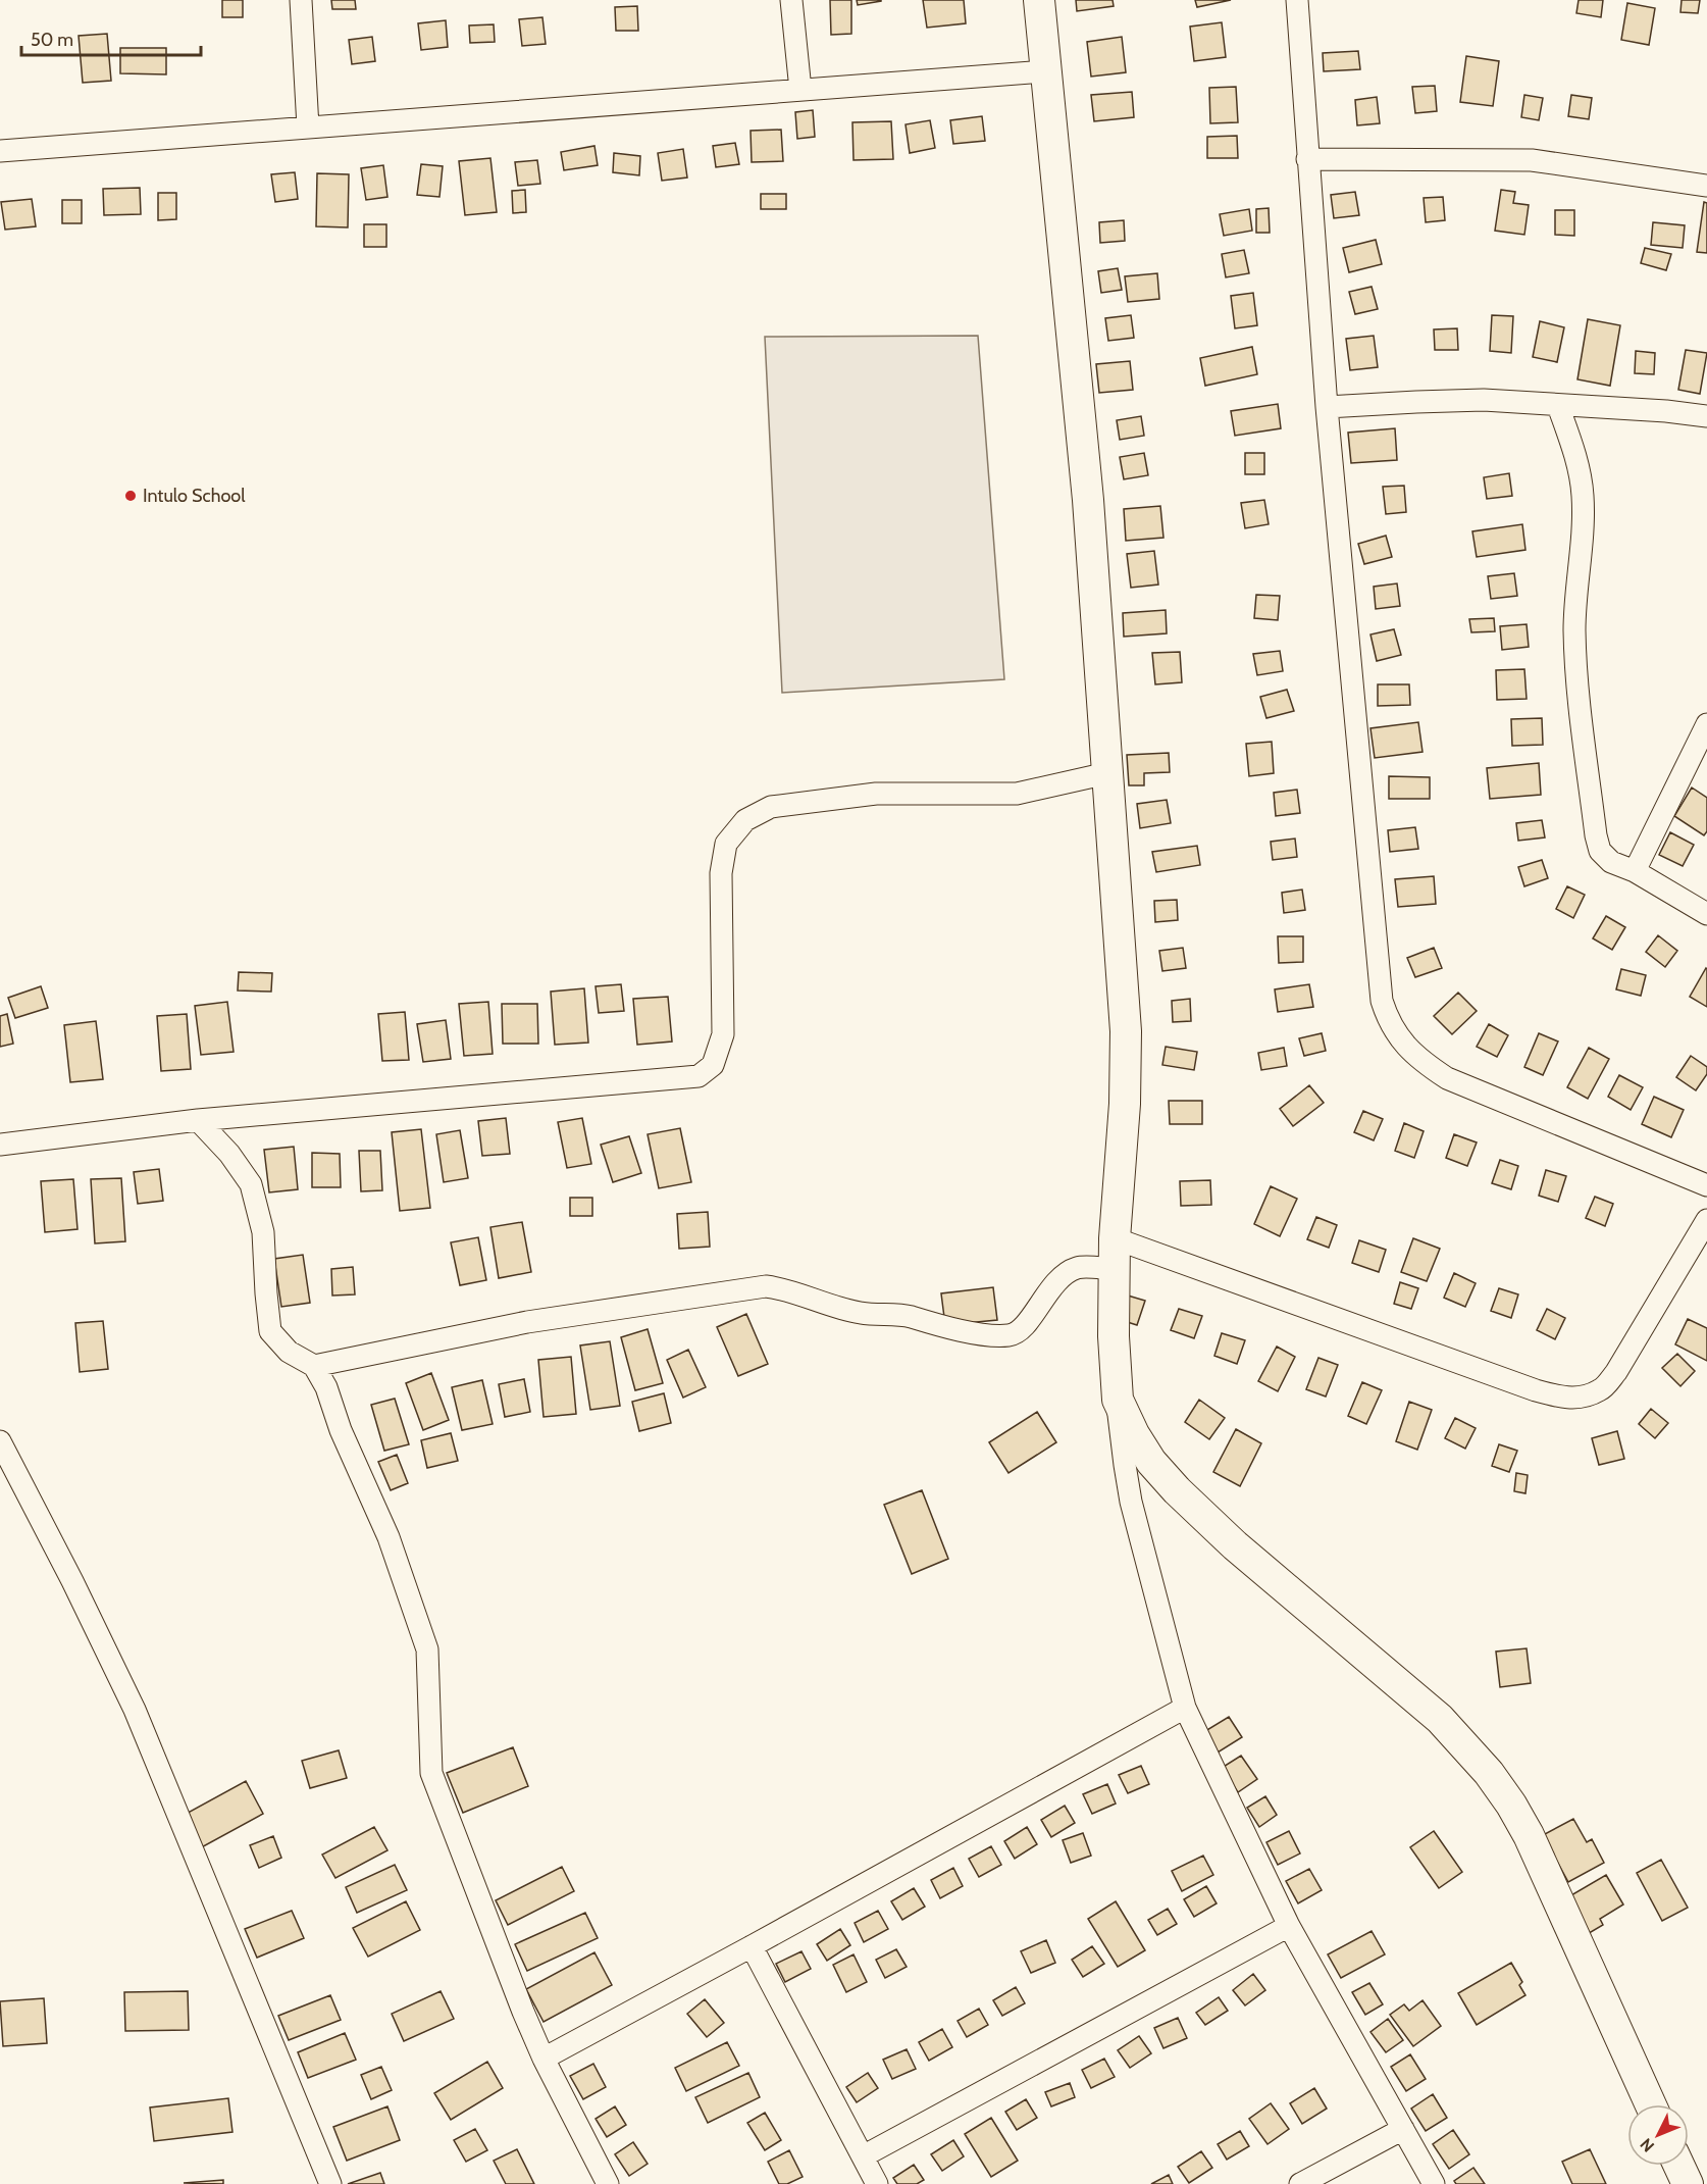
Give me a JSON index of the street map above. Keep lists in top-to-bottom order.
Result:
{
  "places": ["Intulo School"],
  "scale_bar": "50 m",
  "north": "bottom left"
}
